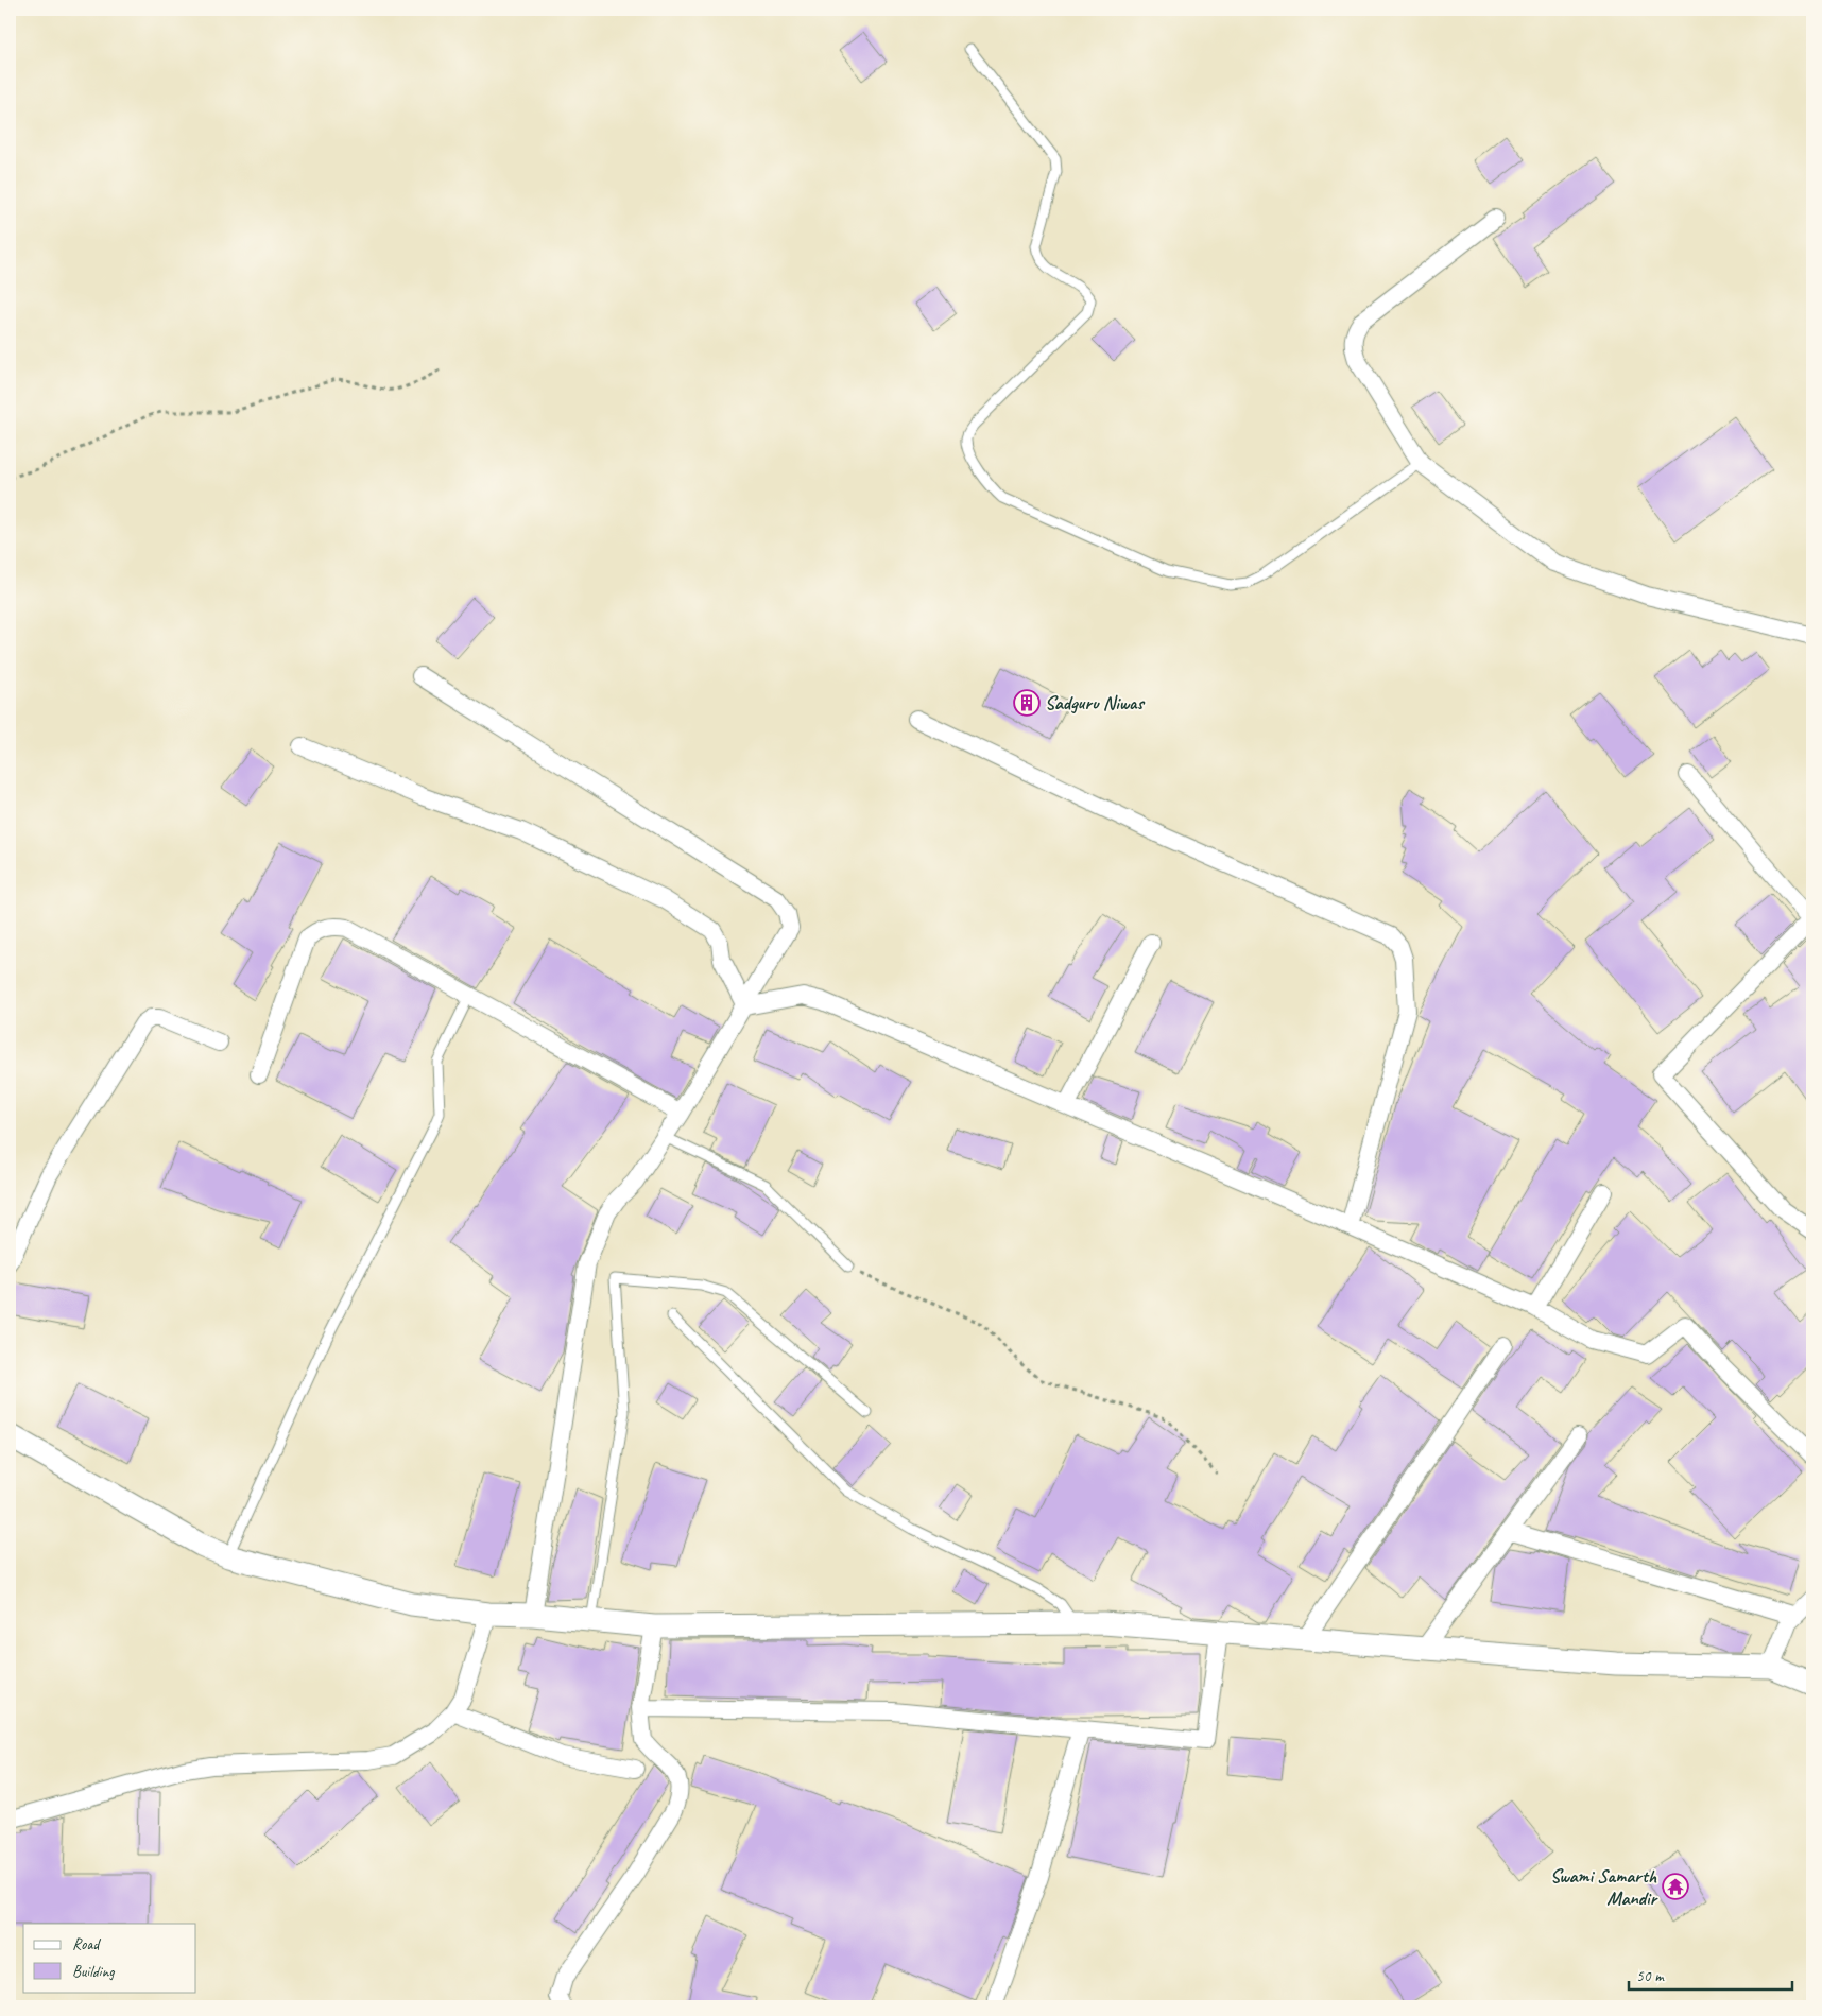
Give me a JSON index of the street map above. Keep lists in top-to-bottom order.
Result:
{
  "places": {
    "building": ["Sadguru Niwas"],
    "temple": ["Swami Samarth Mandir"]
  },
  "legend": ["Road", "Building"],
  "scale_bar": "50 m"
}
